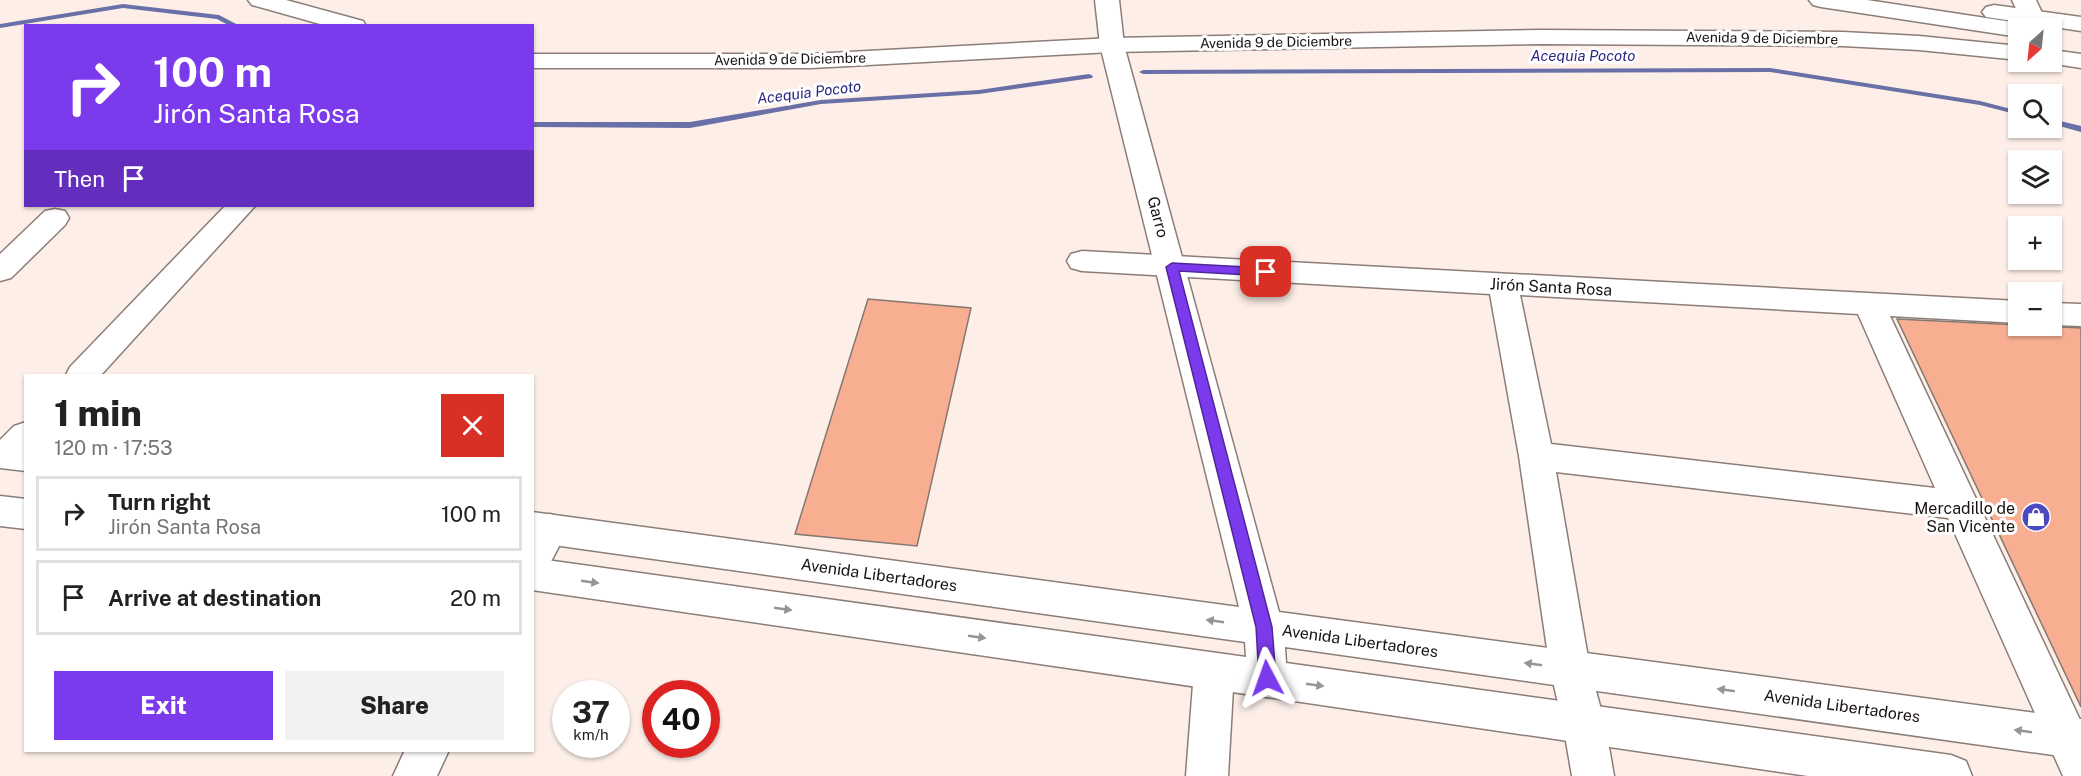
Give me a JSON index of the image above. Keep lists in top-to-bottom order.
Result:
{
  "streets": {
    "main road": [
      "Avenida 9 de Diciembre",
      "Garro",
      "Jirón Santa Rosa",
      "Avenida Libertadores"
    ]
  },
  "crossings": [
    ["Avenida 9 de Diciembre", "Garro"],
    ["Garro", "Jirón Santa Rosa"],
    ["Garro", "Avenida Libertadores"]
  ],
  "water": ["Acequia Pocoto"],
  "places": {
    "shop": ["Mercadillo de San Vicente"]
  },
  "north": "bottom left",
  "page": {
    "map_buttons": ["+", "−"],
    "turn": ["100 m", "Jirón Santa Rosa"],
    "then": "Then",
    "heading": ["1 min", "120 m · 17:53"],
    "list": [
      {
        "name": "Turn right",
        "note": "Jirón Santa Rosa",
        "value": "100 m"
      },
      {
        "name": "Arrive at destination",
        "value": "20 m"
      }
    ],
    "buttons": ["Exit", "Share"],
    "speed": "37 km/h",
    "limit": "40"
  }
}
